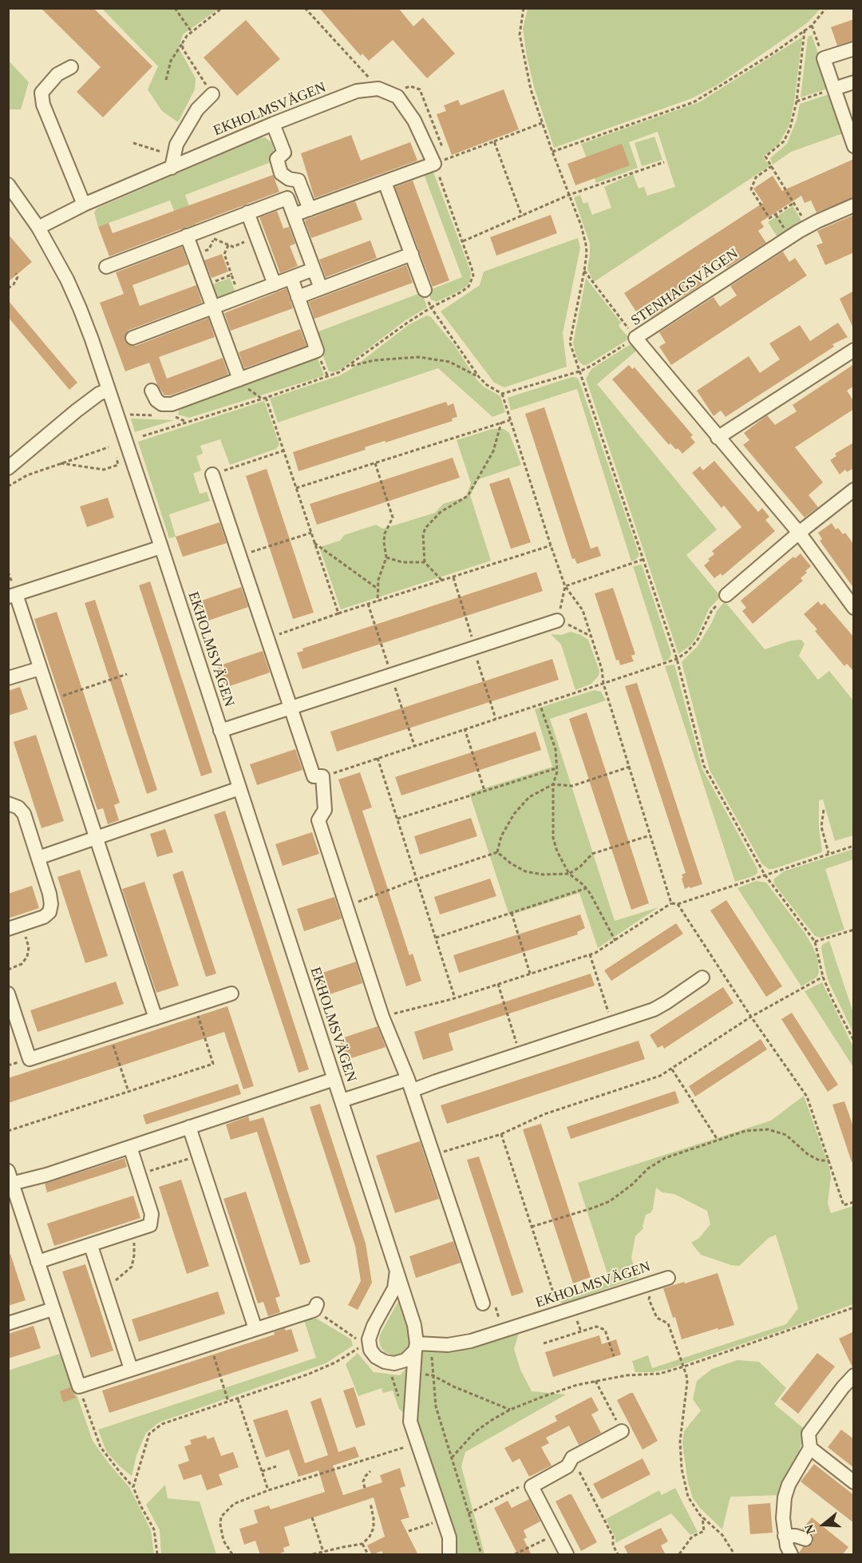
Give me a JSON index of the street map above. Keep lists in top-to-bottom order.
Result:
{
  "streets": {
    "street": ["EKHOLMSVÄGEN", "STENHAGSVÄGEN"]
  },
  "north": "left"
}
